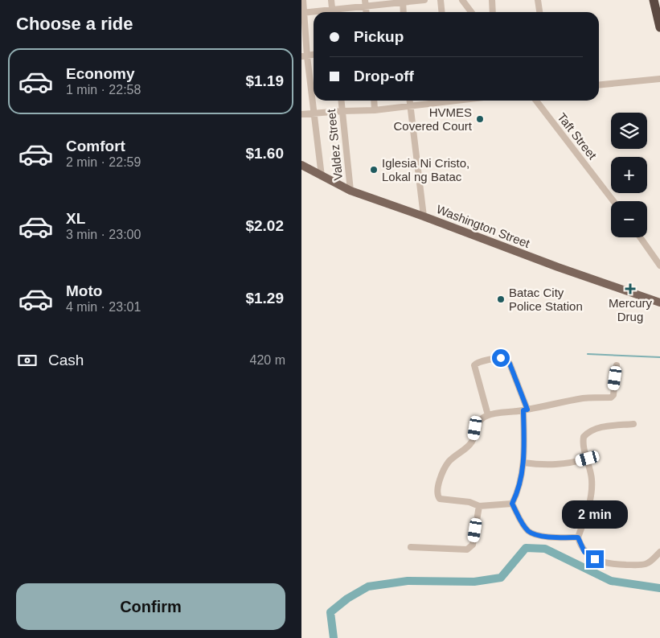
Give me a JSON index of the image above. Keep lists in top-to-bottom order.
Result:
{
  "streets": {
    "main road": ["Washington Street"],
    "street": ["Taft Street", "Valdez Street"]
  },
  "crossings": [
    ["Valdez Street", "Washington Street"]
  ],
  "places": {
    "other": ["HVMES Covered Court", "Iglesia Ni Cristo, Lokal ng Batac", "Batac City Police Station"],
    "health": ["Mercury Drug"]
  },
  "page": {
    "heading": "Choose a ride",
    "banner": ["Pickup", "Drop-off"],
    "list": [
      {
        "name": "Economy",
        "note": "1 min · 22:58",
        "value": "$1.19"
      },
      {
        "name": "Comfort",
        "note": "2 min · 22:59",
        "value": "$1.60"
      },
      {
        "name": "XL",
        "note": "3 min · 23:00",
        "value": "$2.02"
      },
      {
        "name": "Moto",
        "note": "4 min · 23:01",
        "value": "$1.29"
      }
    ],
    "map_buttons": ["+", "−"],
    "pay": ["Cash", "420 m"],
    "bubble": "2 min",
    "buttons": "Confirm"
  }
}
